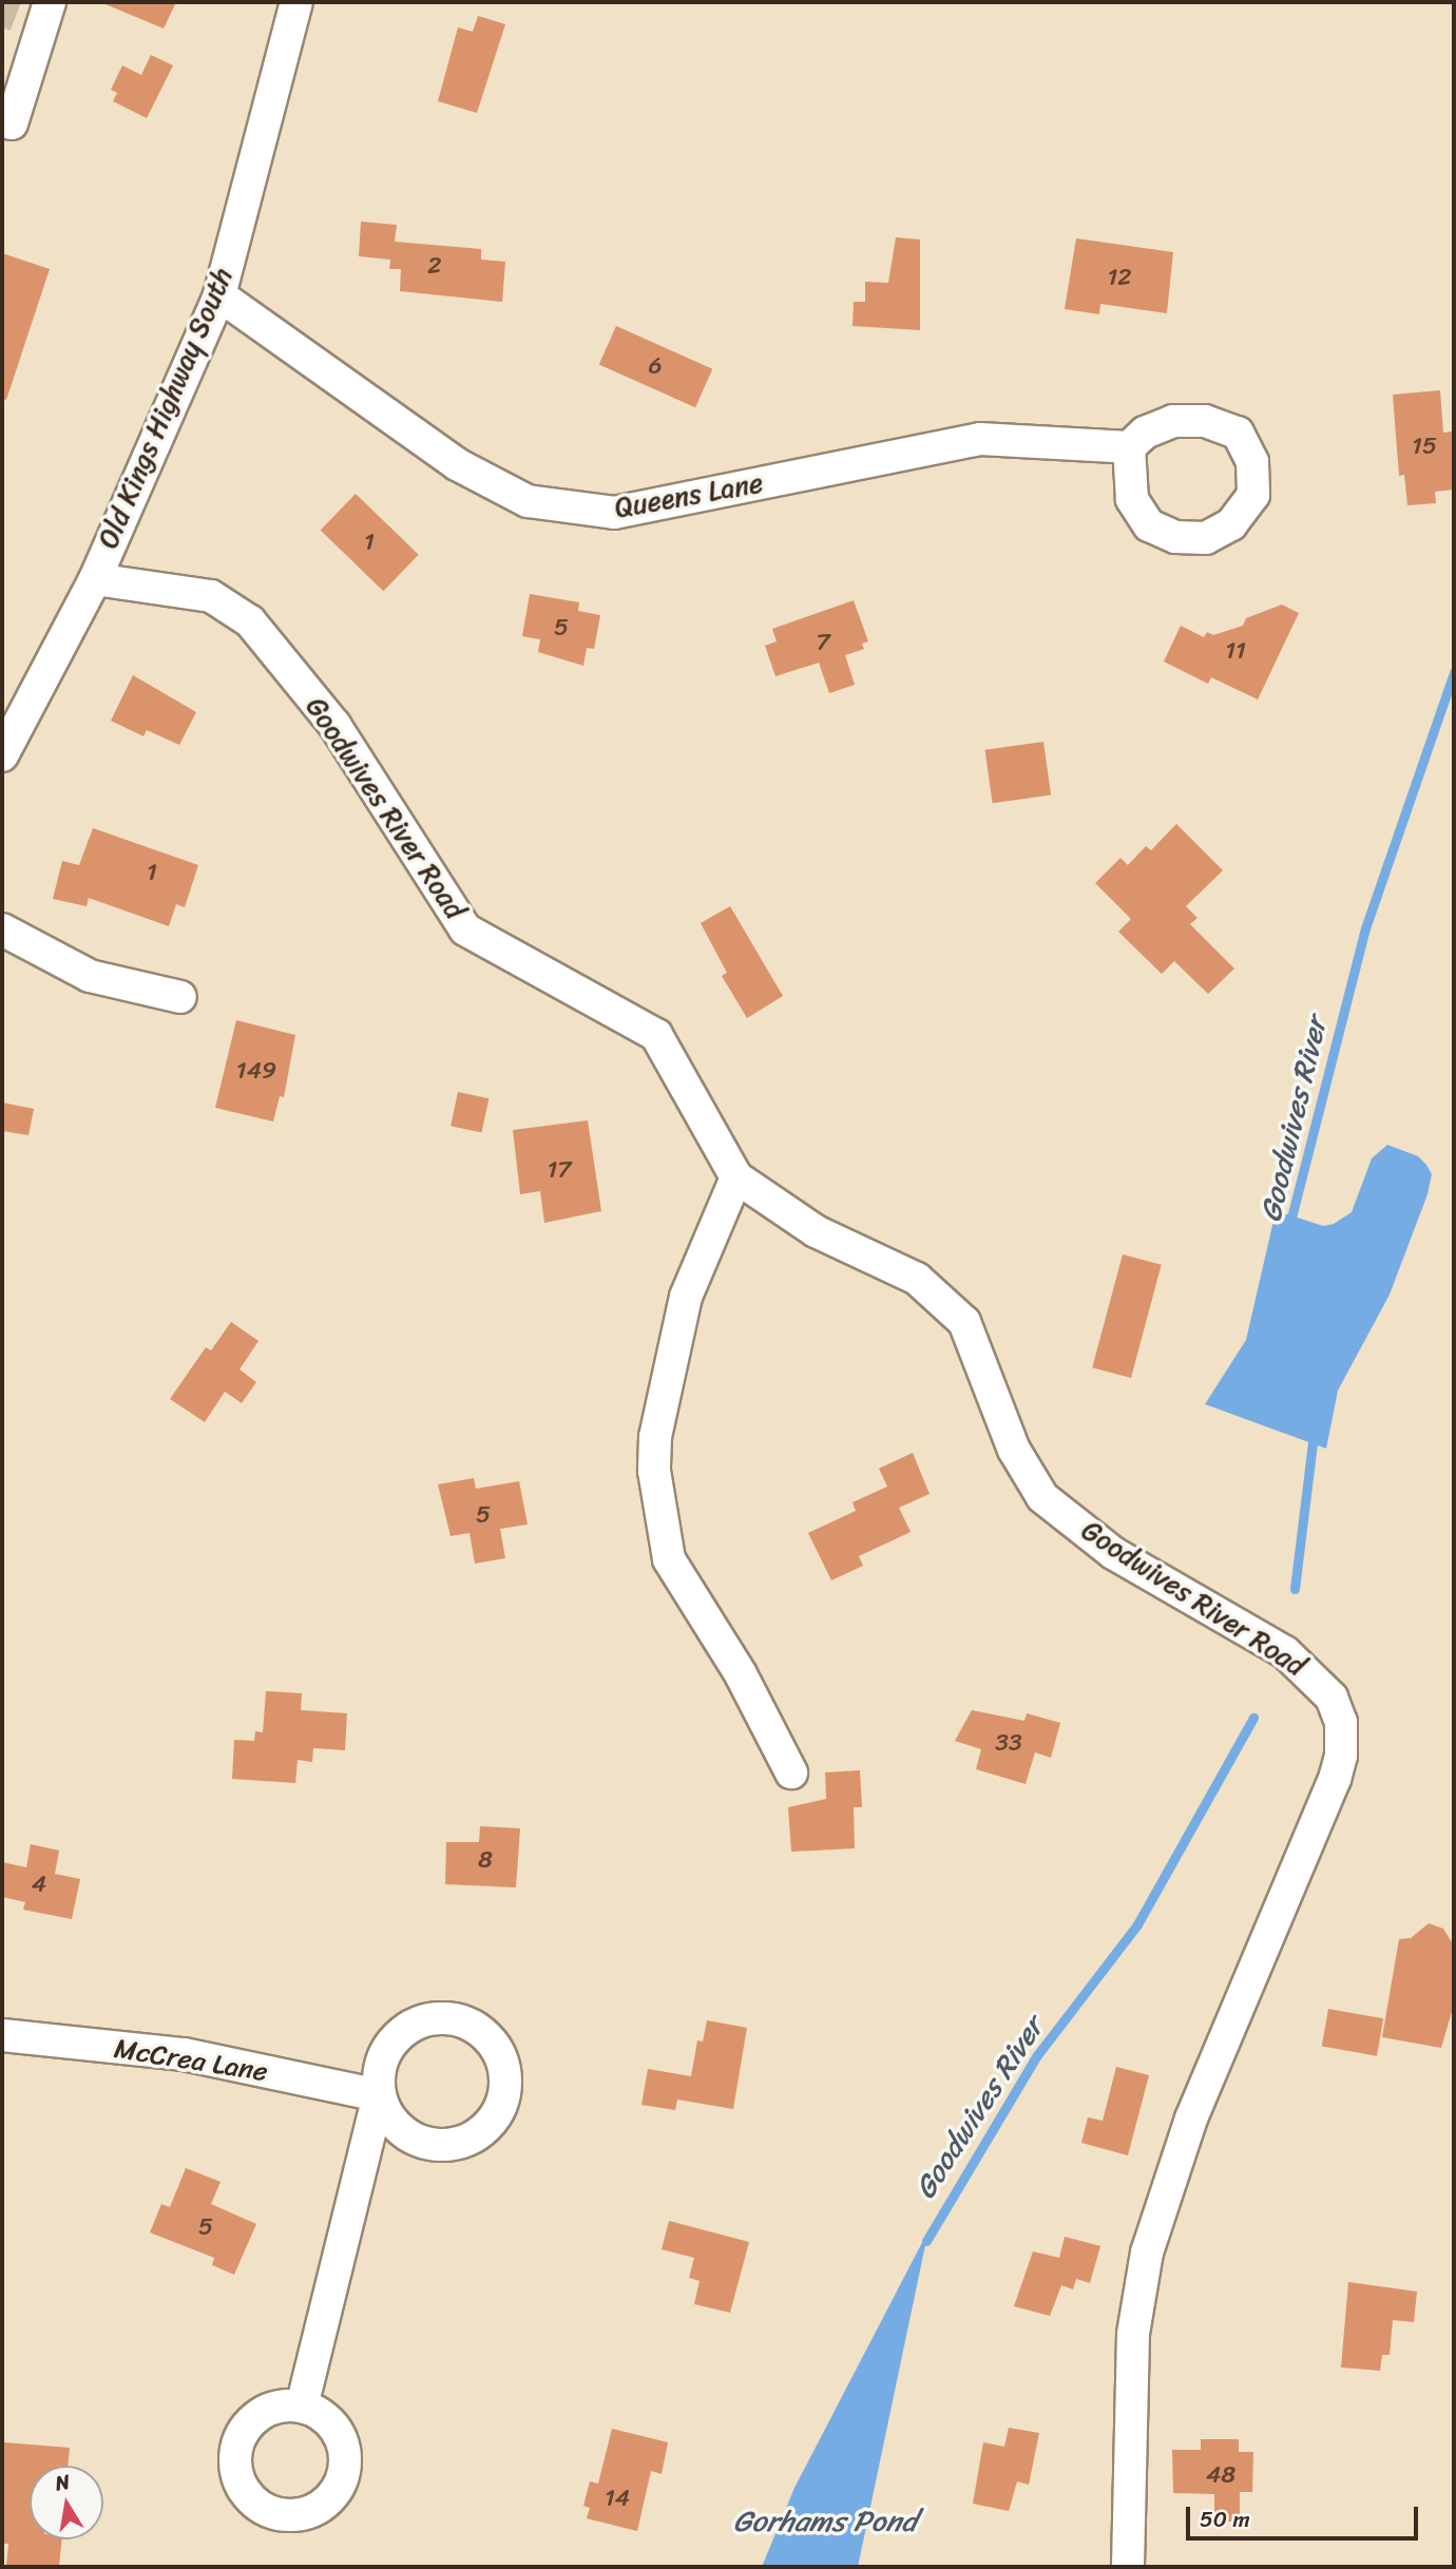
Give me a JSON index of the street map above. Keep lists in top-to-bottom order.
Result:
{
  "streets": {
    "street": [
      "Old Kings Highway South",
      "Queens Lane",
      "Goodwives River Road",
      "McCrea Lane"
    ]
  },
  "crossings": [
    ["Old Kings Highway South", "Queens Lane"],
    ["Old Kings Highway South", "Goodwives River Road"]
  ],
  "water": ["Goodwives River", "Gorhams Pond"],
  "house_numbers": [
    "2",
    "12",
    "6",
    "15",
    "1",
    "5",
    "7",
    "11",
    "1",
    "149",
    "17",
    "5",
    "33",
    "8",
    "4",
    "5",
    "48",
    "14"
  ],
  "scale_bar": "50 m",
  "north": "top"
}
